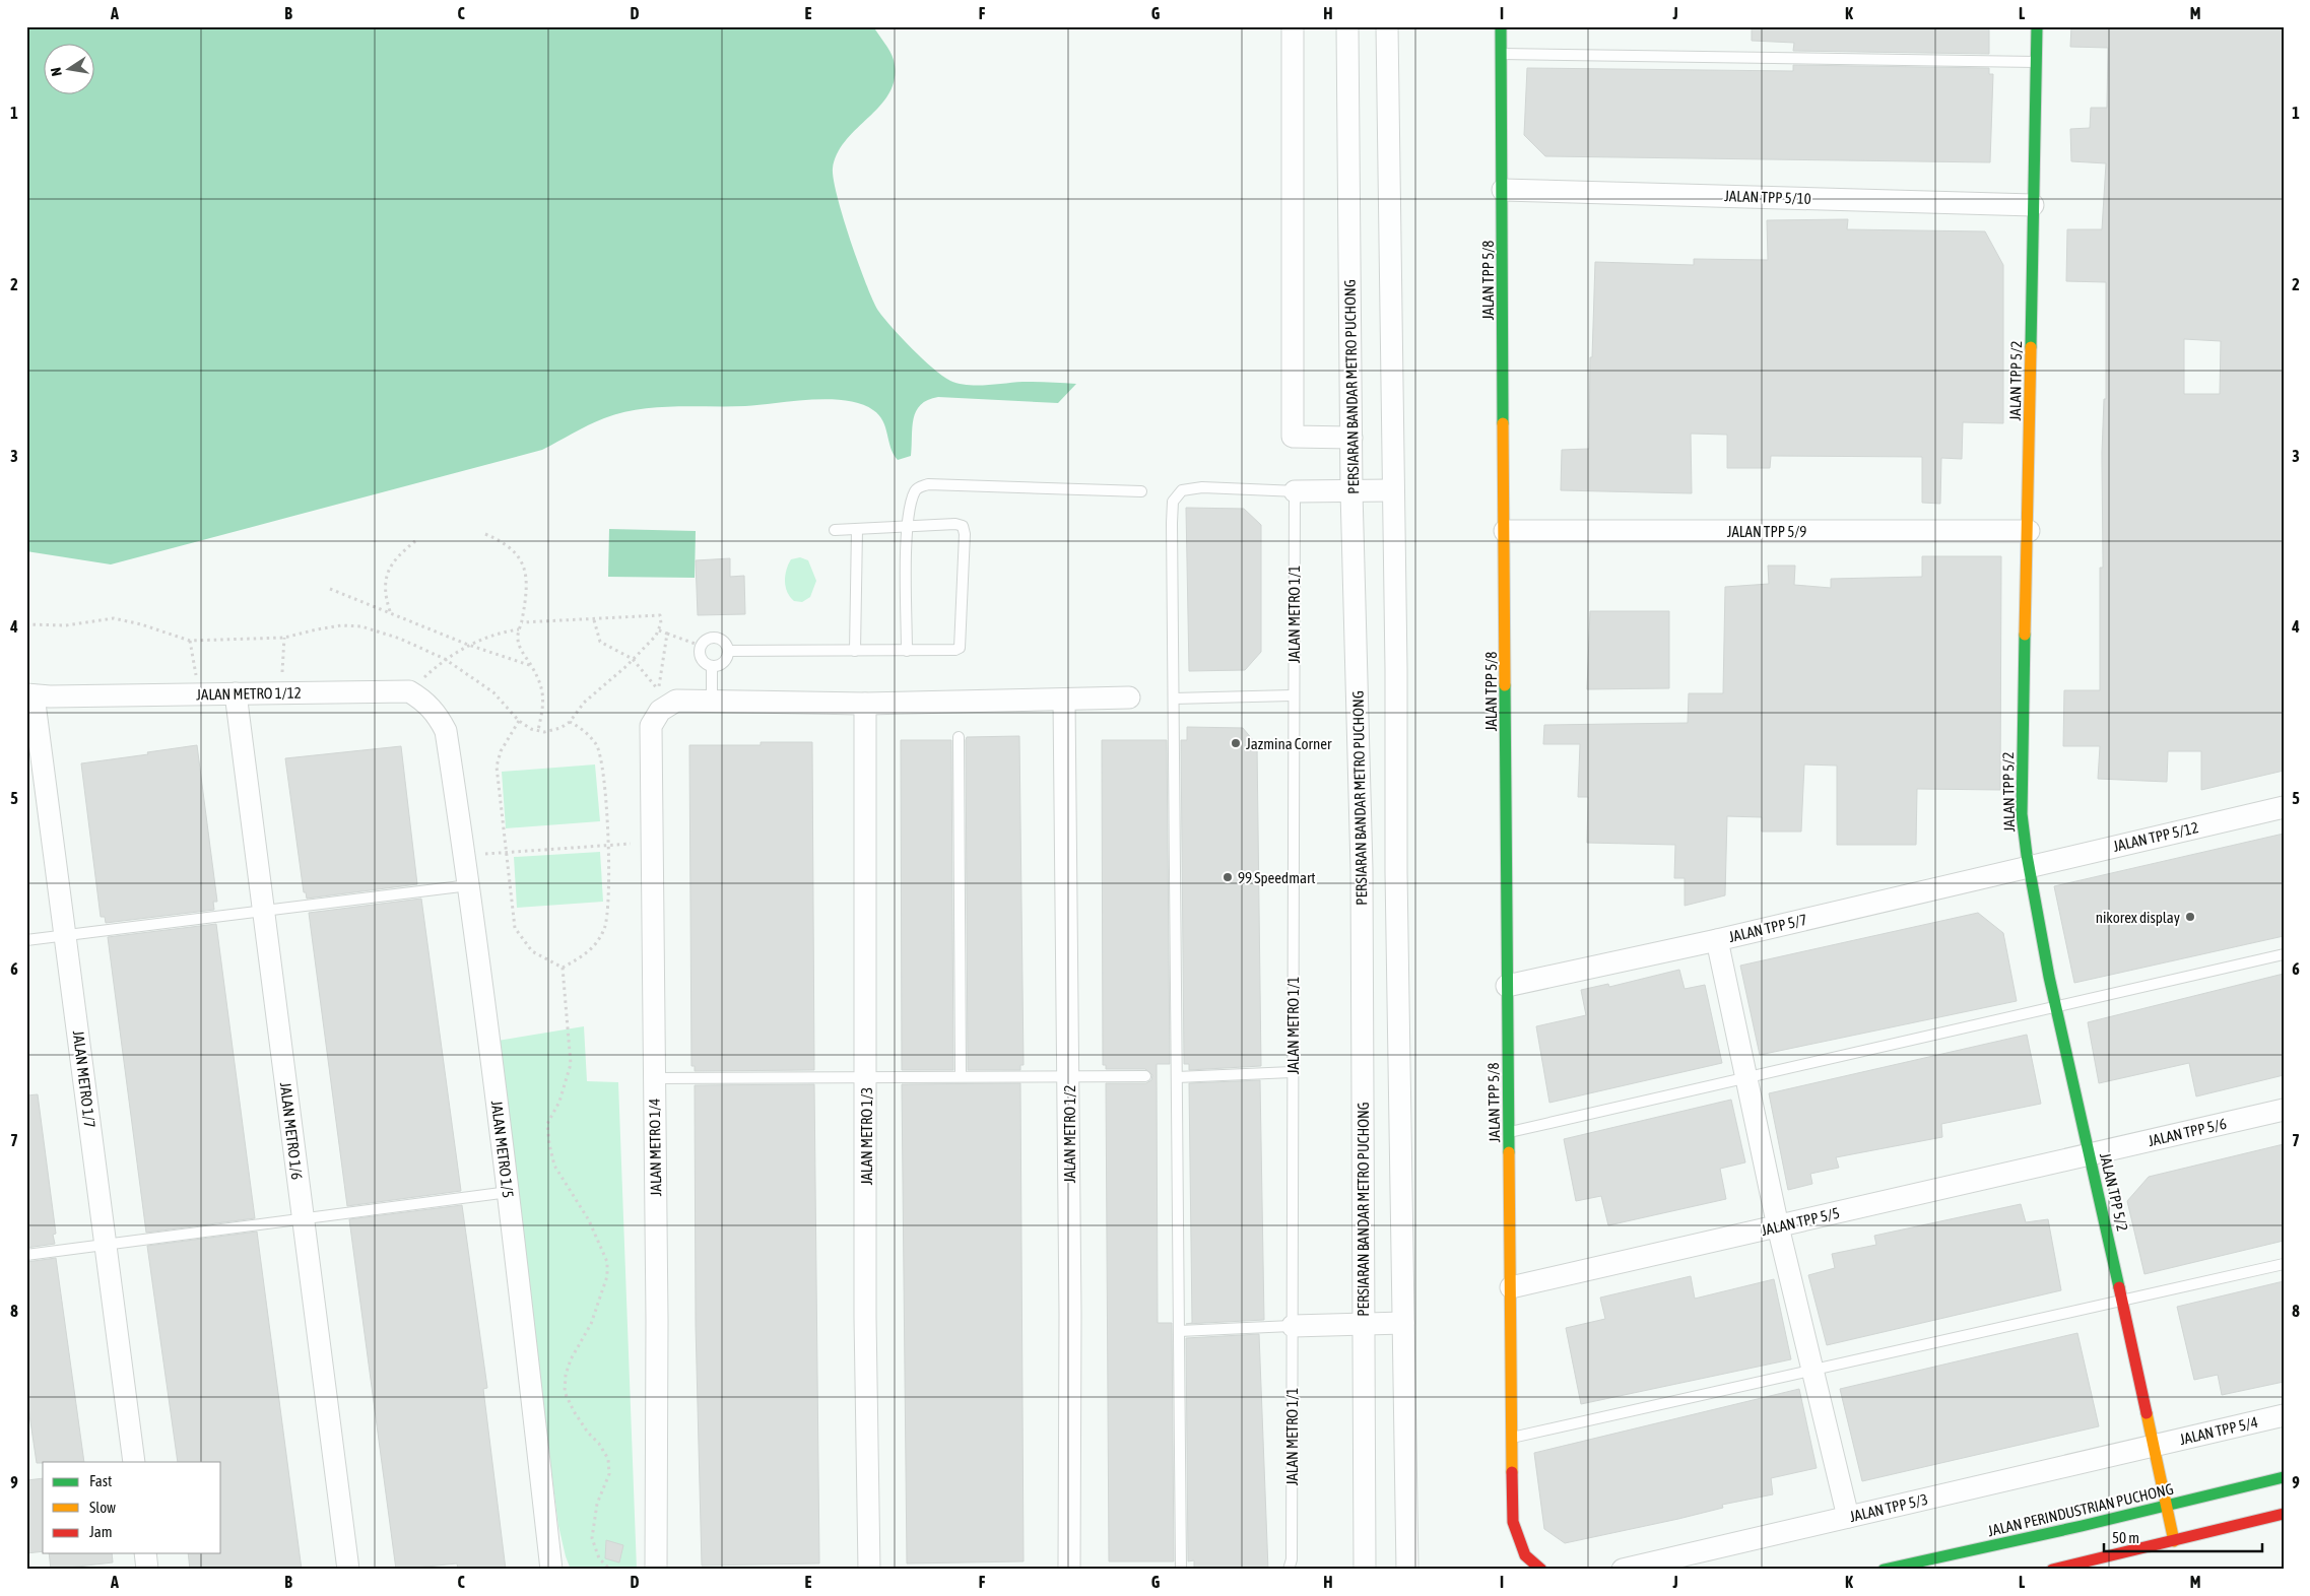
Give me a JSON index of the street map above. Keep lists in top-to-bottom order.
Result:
{
  "streets": {
    "street": [
      "JALAN TPP 5/10",
      "JALAN TPP 5/8",
      "JALAN TPP 5/2",
      "PERSIARAN BANDAR METRO PUCHONG",
      "JALAN TPP 5/9",
      "JALAN METRO 1/12",
      "JALAN TPP 5/12",
      "JALAN TPP 5/7",
      "JALAN METRO 1/7",
      "JALAN METRO 1/6",
      "JALAN TPP 5/6",
      "JALAN METRO 1/2",
      "JALAN METRO 1/3",
      "JALAN METRO 1/4",
      "JALAN METRO 1/5",
      "JALAN TPP 5/5",
      "JALAN TPP 5/4",
      "JALAN TPP 5/3",
      "JALAN PERINDUSTRIAN PUCHONG"
    ],
    "lane": ["JALAN METRO 1/1"]
  },
  "crossings": [
    ["JALAN TPP 5/10", "JALAN TPP 5/8"],
    ["JALAN TPP 5/10", "JALAN TPP 5/2"],
    ["JALAN TPP 5/8", "JALAN TPP 5/9"],
    ["JALAN TPP 5/8", "JALAN TPP 5/7"],
    ["JALAN TPP 5/8", "JALAN TPP 5/5"],
    ["JALAN TPP 5/2", "JALAN TPP 5/9"],
    ["JALAN TPP 5/2", "JALAN TPP 5/12"],
    ["JALAN TPP 5/2", "JALAN TPP 5/7"],
    ["JALAN TPP 5/2", "JALAN TPP 5/6"],
    ["JALAN TPP 5/2", "JALAN TPP 5/5"],
    ["JALAN TPP 5/2", "JALAN TPP 5/4"],
    ["JALAN TPP 5/2", "JALAN TPP 5/3"],
    ["JALAN TPP 5/2", "JALAN PERINDUSTRIAN PUCHONG"],
    ["JALAN METRO 1/12", "JALAN METRO 1/7"],
    ["JALAN METRO 1/12", "JALAN METRO 1/6"],
    ["JALAN METRO 1/12", "JALAN METRO 1/5"],
    ["JALAN TPP 5/12", "JALAN TPP 5/7"],
    ["JALAN TPP 5/6", "JALAN TPP 5/5"],
    ["JALAN TPP 5/4", "JALAN TPP 5/3"]
  ],
  "places": ["Jazmina Corner", "99 Speedmart", "nikorex display"],
  "legend": ["Fast", "Slow", "Jam"],
  "scale_bar": "50 m",
  "north": "left",
  "grid": {
    "columns": [
      "A",
      "B",
      "C",
      "D",
      "E",
      "F",
      "G",
      "H",
      "I",
      "J",
      "K",
      "L",
      "M"
    ],
    "rows": [
      "1",
      "2",
      "3",
      "4",
      "5",
      "6",
      "7",
      "8",
      "9"
    ]
  }
}
